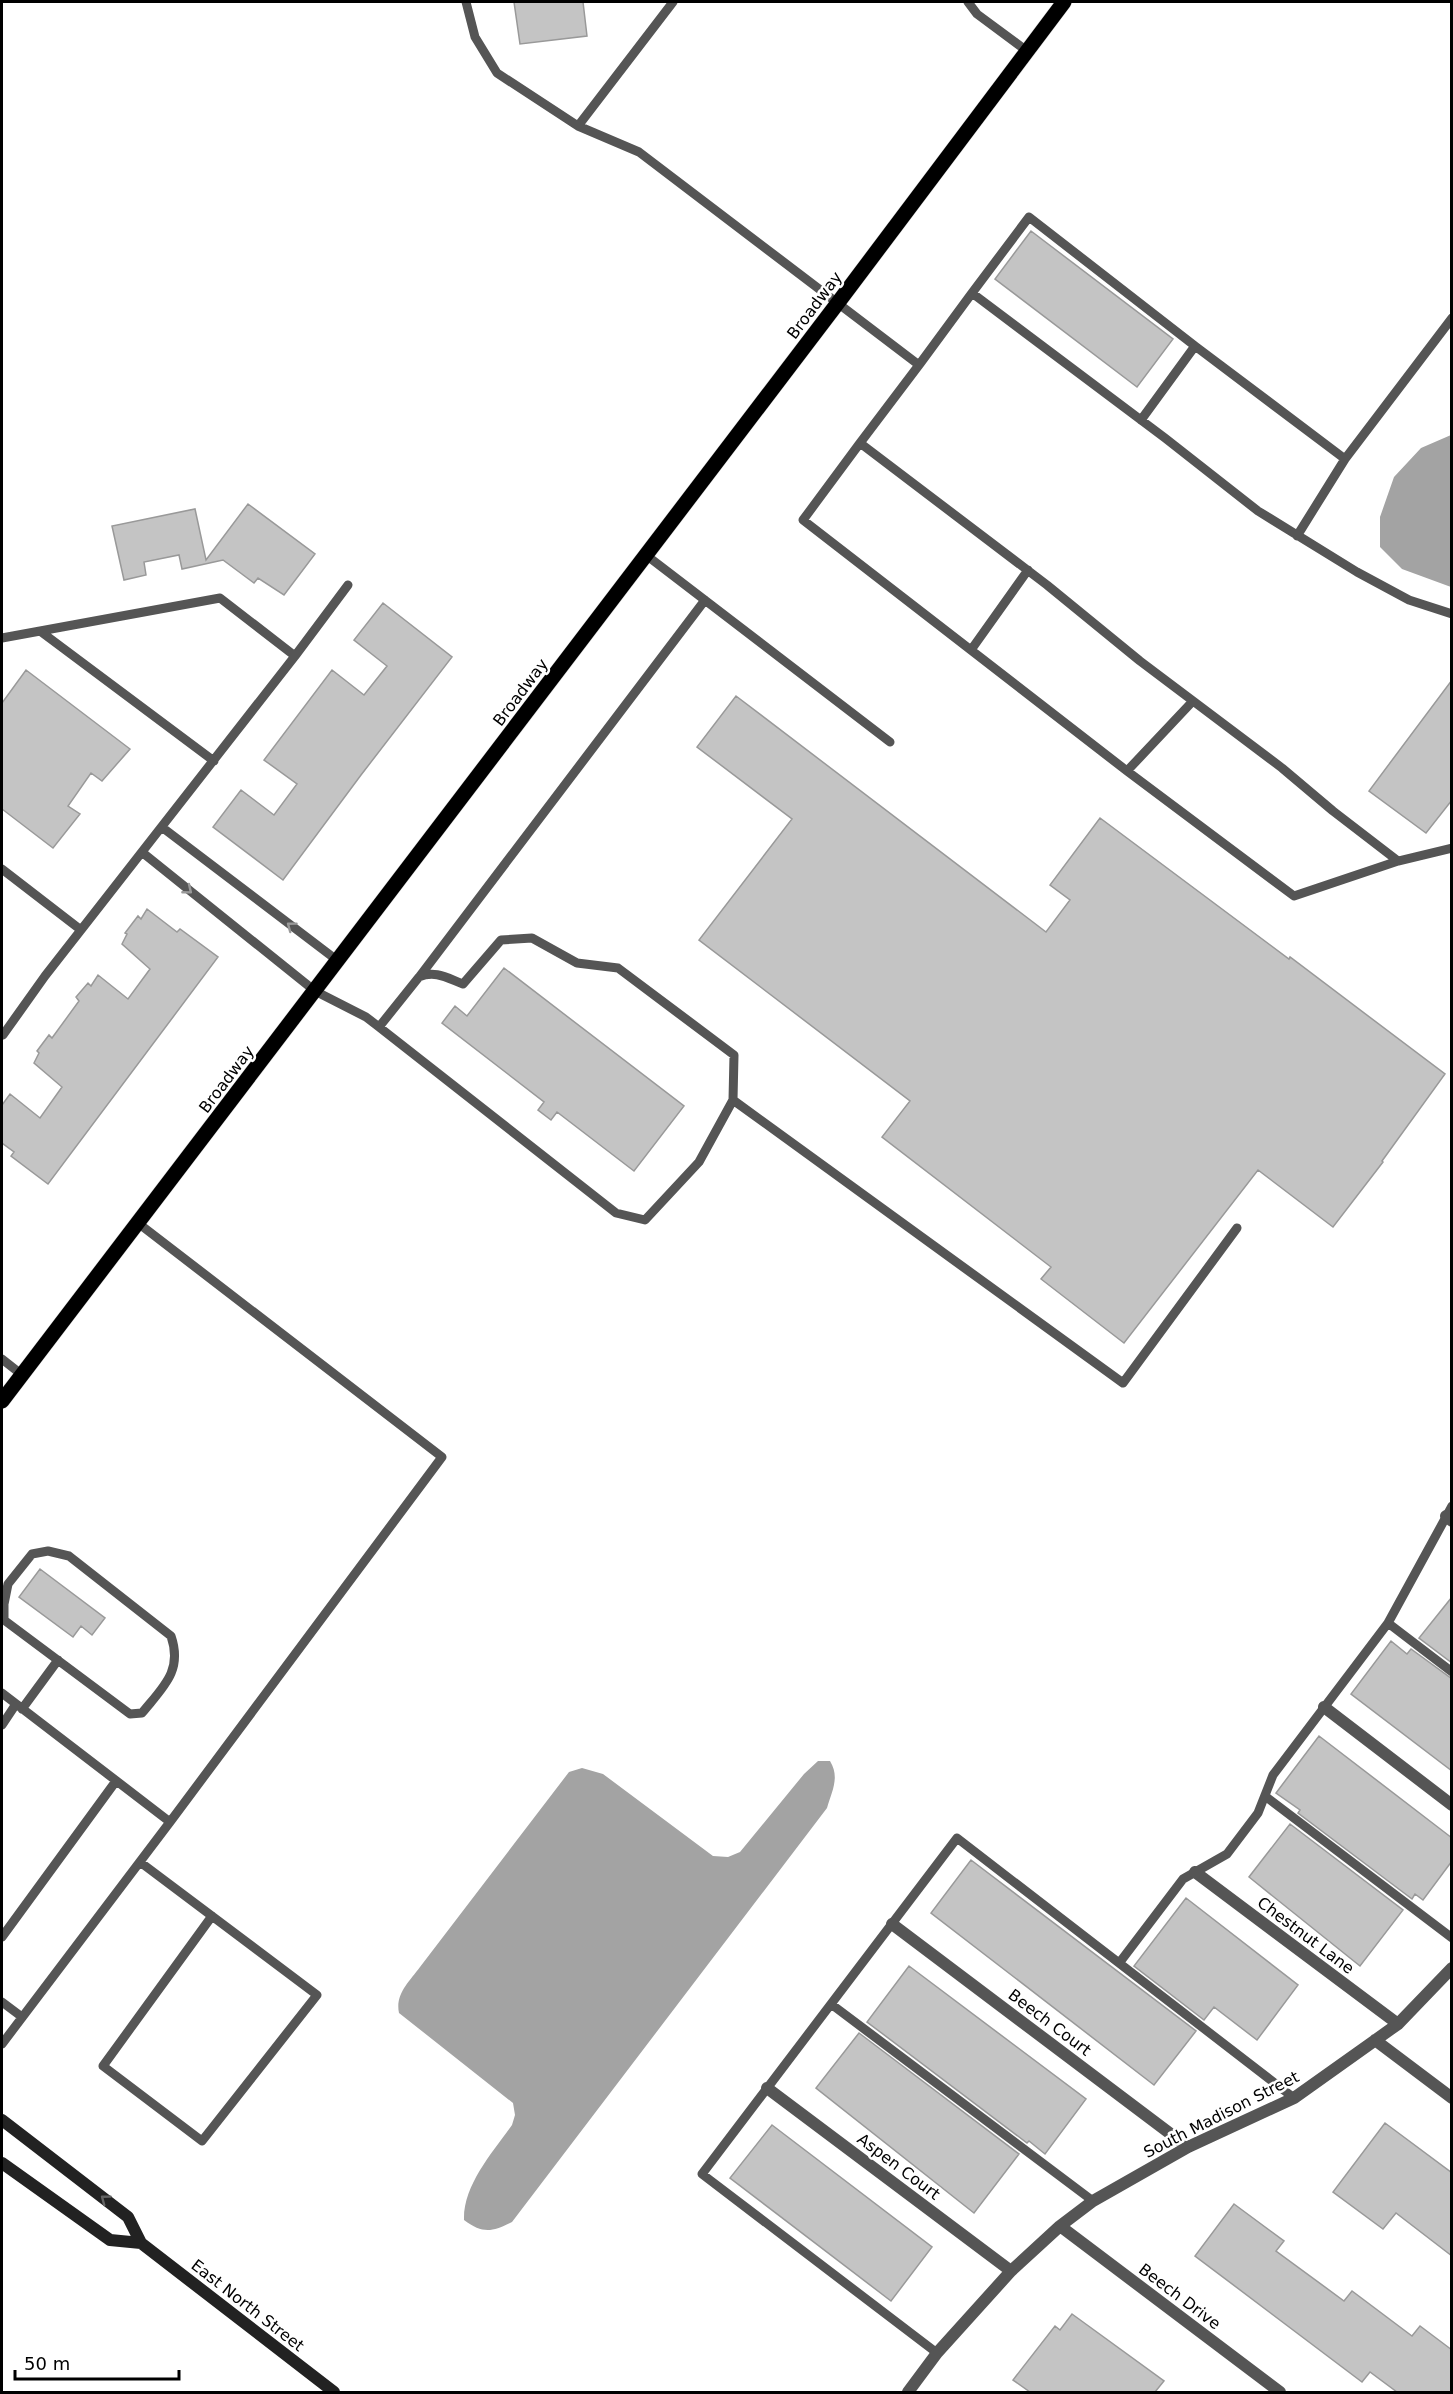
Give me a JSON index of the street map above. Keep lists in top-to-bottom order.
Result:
{
  "streets": {
    "main road": ["Broadway"],
    "street": [
      "Chestnut Lane",
      "Beech Court",
      "South Madison Street",
      "Aspen Court",
      "Beech Drive",
      "East North Street"
    ]
  },
  "crossings": [
    ["Chestnut Lane", "South Madison Street"],
    ["Beech Court", "South Madison Street"],
    ["South Madison Street", "Aspen Court"],
    ["South Madison Street", "Beech Drive"]
  ],
  "scale_bar": "50 m"
}
